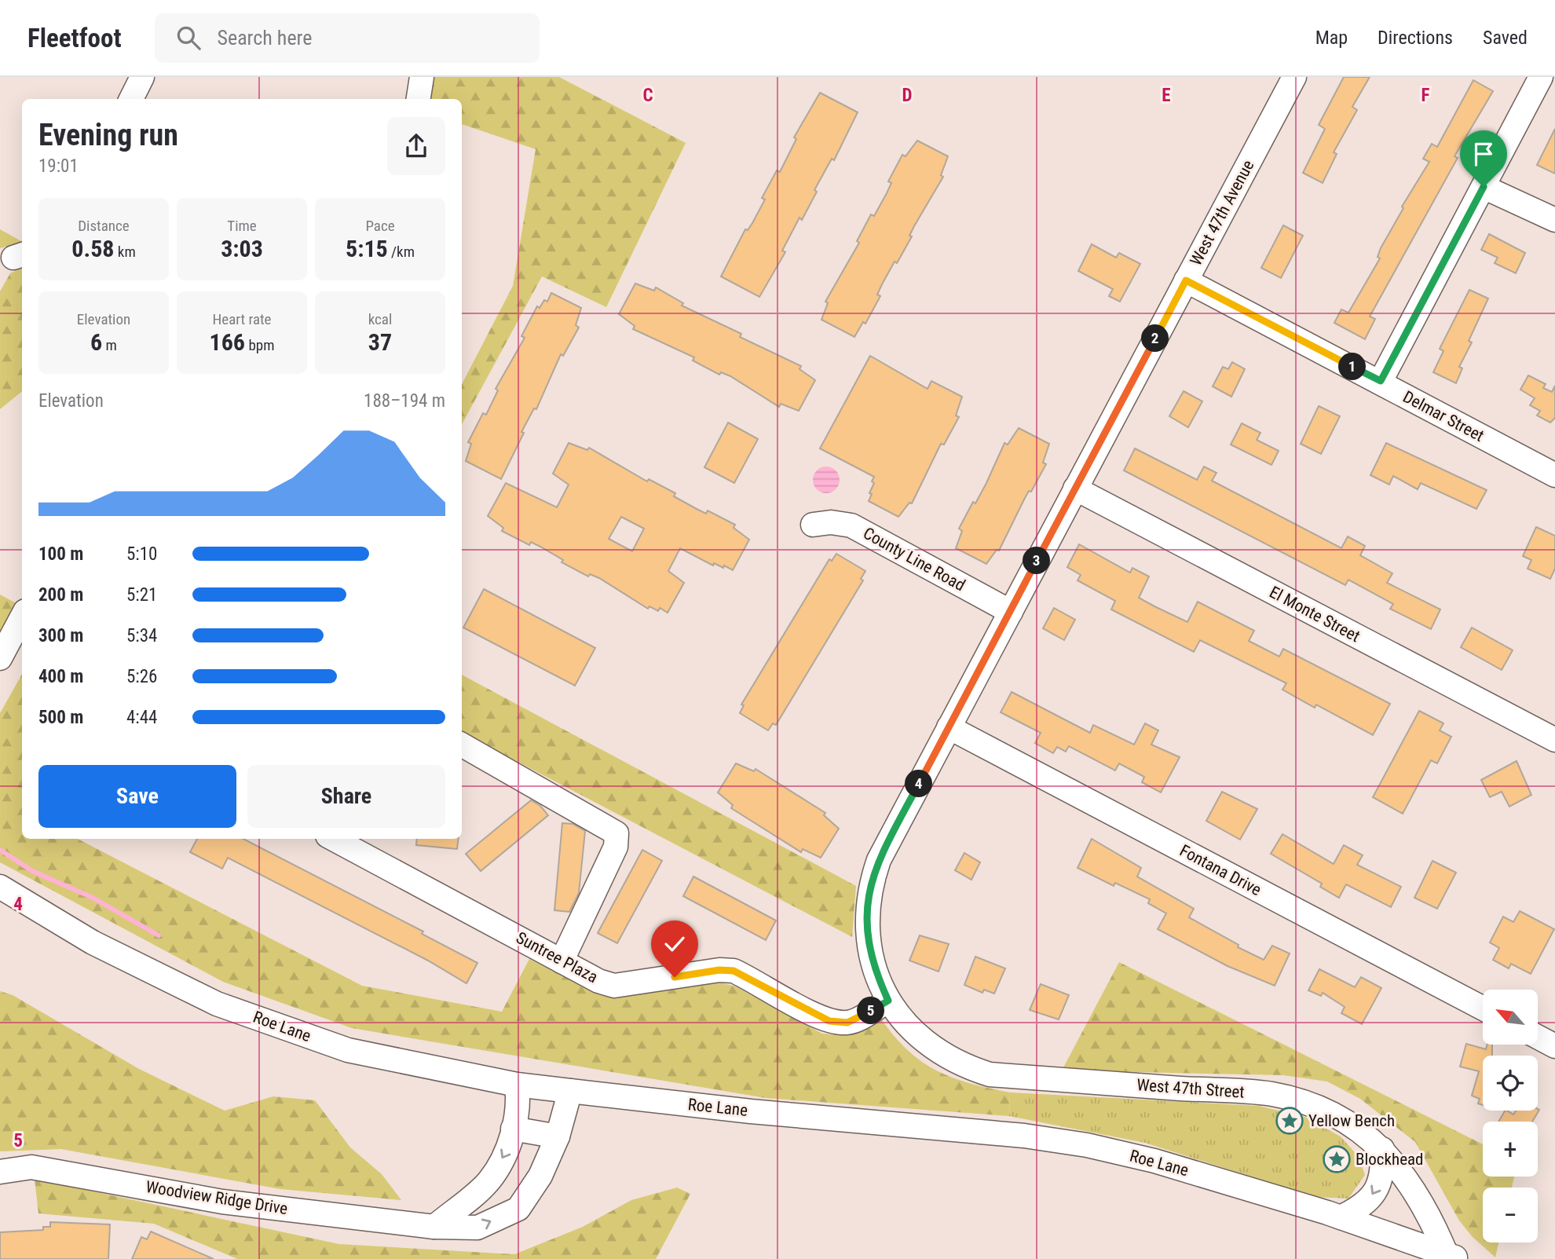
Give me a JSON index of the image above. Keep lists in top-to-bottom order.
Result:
{
  "streets": {
    "street": [
      "West 47th Avenue",
      "Delmar Street",
      "County Line Road",
      "El Monte Street",
      "Fontana Drive",
      "Suntree Plaza",
      "Roe Lane",
      "West 47th Street",
      "Woodview Ridge Drive"
    ]
  },
  "crossings": [
    ["West 47th Avenue", "Delmar Street"],
    ["West 47th Avenue", "County Line Road"],
    ["West 47th Avenue", "El Monte Street"],
    ["West 47th Avenue", "Fontana Drive"],
    ["West 47th Avenue", "Suntree Plaza"],
    ["West 47th Avenue", "West 47th Street"],
    ["Suntree Plaza", "West 47th Street"],
    ["Roe Lane", "West 47th Street"],
    ["Roe Lane", "Woodview Ridge Drive"]
  ],
  "places": {
    "place": ["Yellow Bench", "Blockhead"]
  },
  "north": "top left",
  "page": {
    "header": "Fleetfoot",
    "search": "Search here",
    "nav": ["Map", "Directions", "Saved"],
    "heading": ["Evening run", "19:01"],
    "stats": [
      ["Distance", "0.58 km"],
      ["Time", "3:03"],
      ["Pace", "5:15 /km"],
      ["Elevation", "6 m"],
      ["Heart rate", "166 bpm"],
      ["kcal", "37"]
    ],
    "pins": [
      "2",
      "1",
      "3",
      "4",
      "5"
    ],
    "chart": ["Elevation", "188–194 m"],
    "list": [
      {
        "name": "100 m",
        "note": "5:10"
      },
      {
        "name": "200 m",
        "note": "5:21"
      },
      {
        "name": "300 m",
        "note": "5:34"
      },
      {
        "name": "400 m",
        "note": "5:26"
      },
      {
        "name": "500 m",
        "note": "4:44"
      }
    ],
    "buttons": ["Save", "Share"],
    "map_buttons": ["+", "−"]
  },
  "grid": {
    "columns": [
      "C",
      "D",
      "E",
      "F"
    ],
    "rows": ["4", "5"]
  }
}
